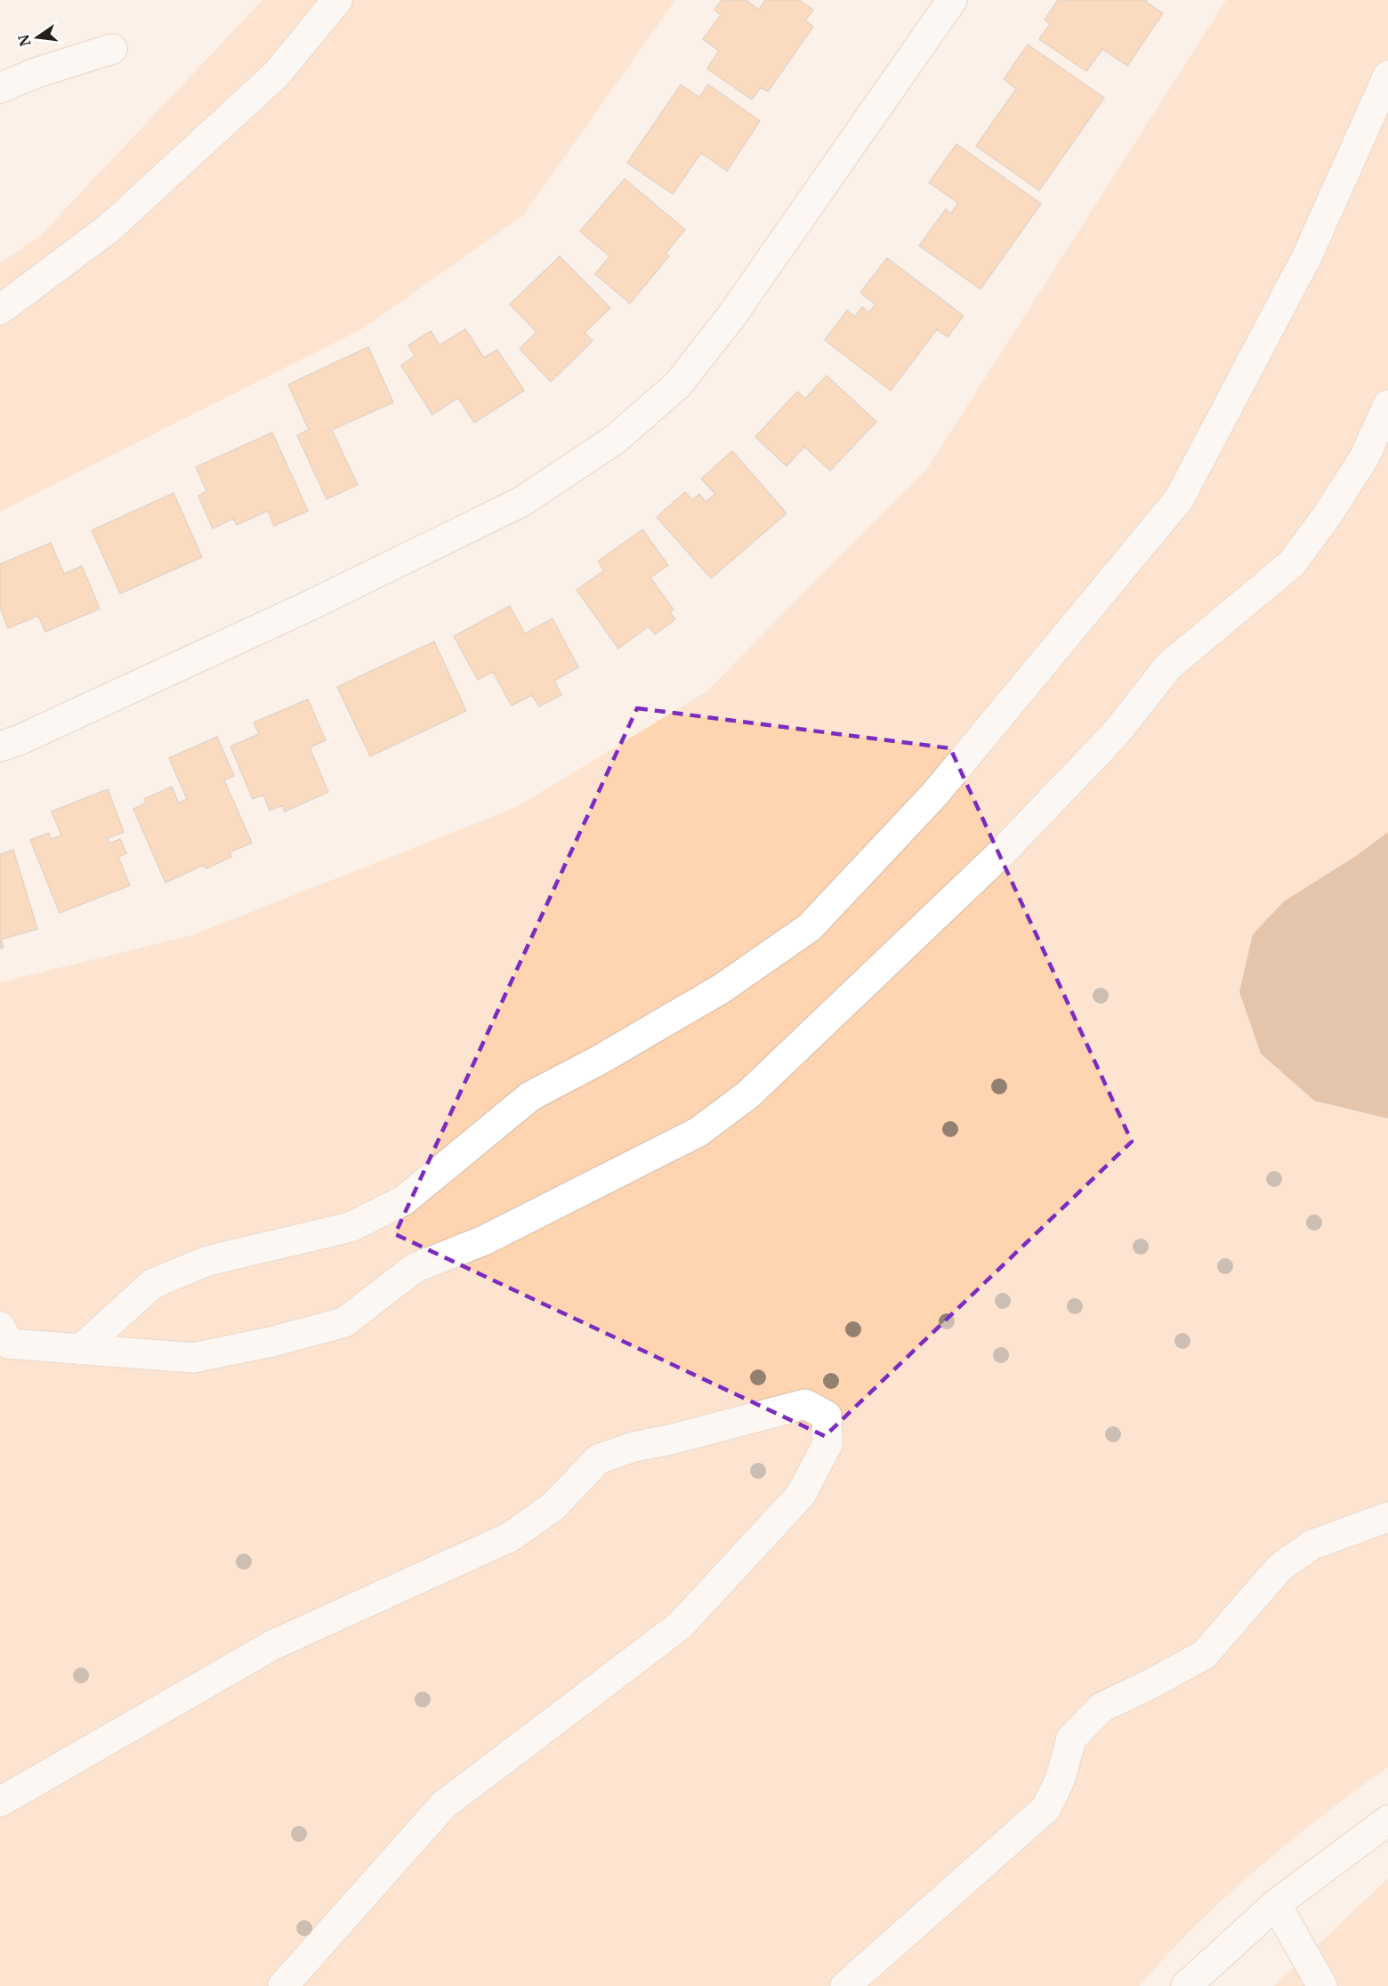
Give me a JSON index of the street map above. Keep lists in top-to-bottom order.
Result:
{
  "north": "left"
}
